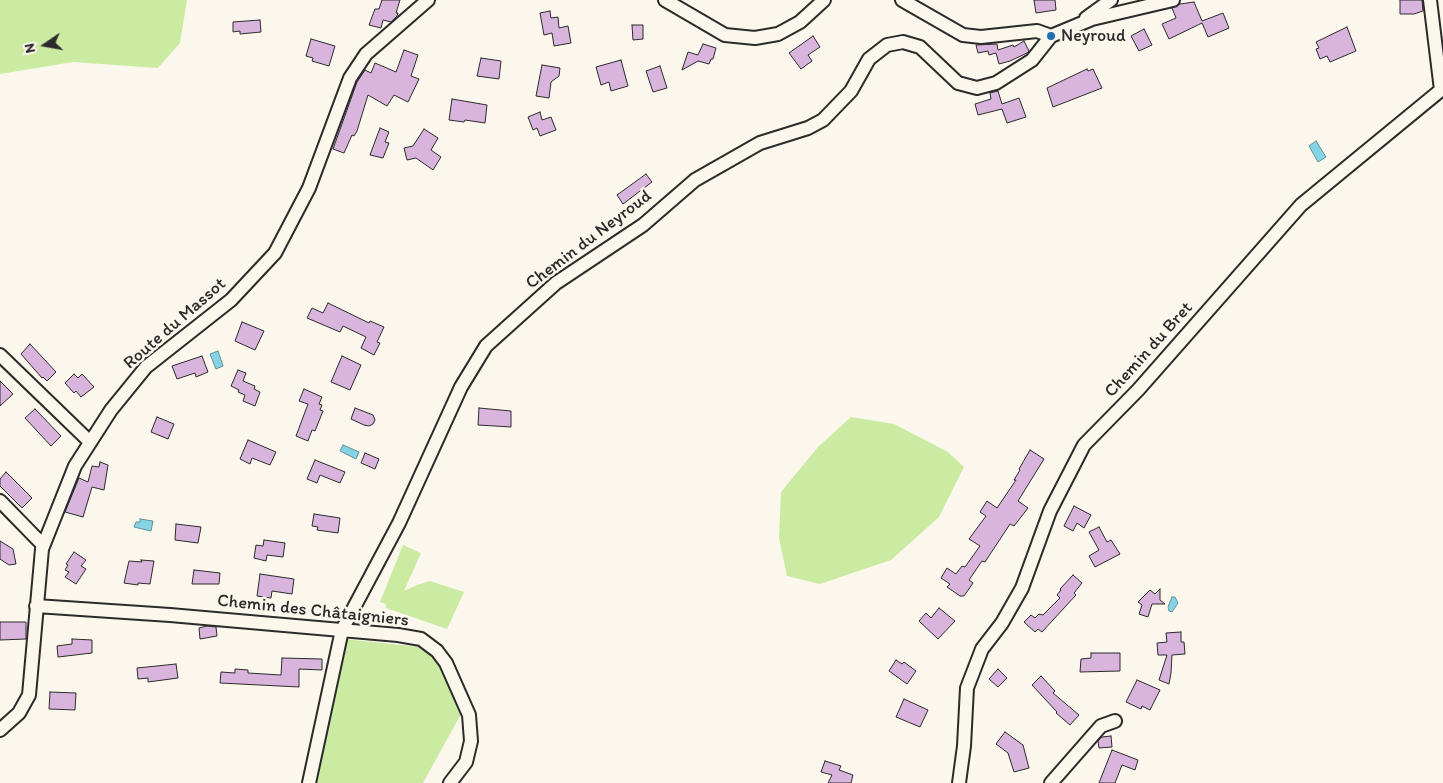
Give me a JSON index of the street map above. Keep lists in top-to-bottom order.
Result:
{
  "streets": {
    "street": [
      "Chemin du Neyroud",
      "Route du Massot",
      "Chemin du Bret",
      "Chemin des Châtaigniers"
    ]
  },
  "crossings": [
    ["Chemin du Neyroud", "Chemin des Châtaigniers"],
    ["Route du Massot", "Chemin des Châtaigniers"]
  ],
  "places": ["Neyroud"],
  "north": "left"
}
